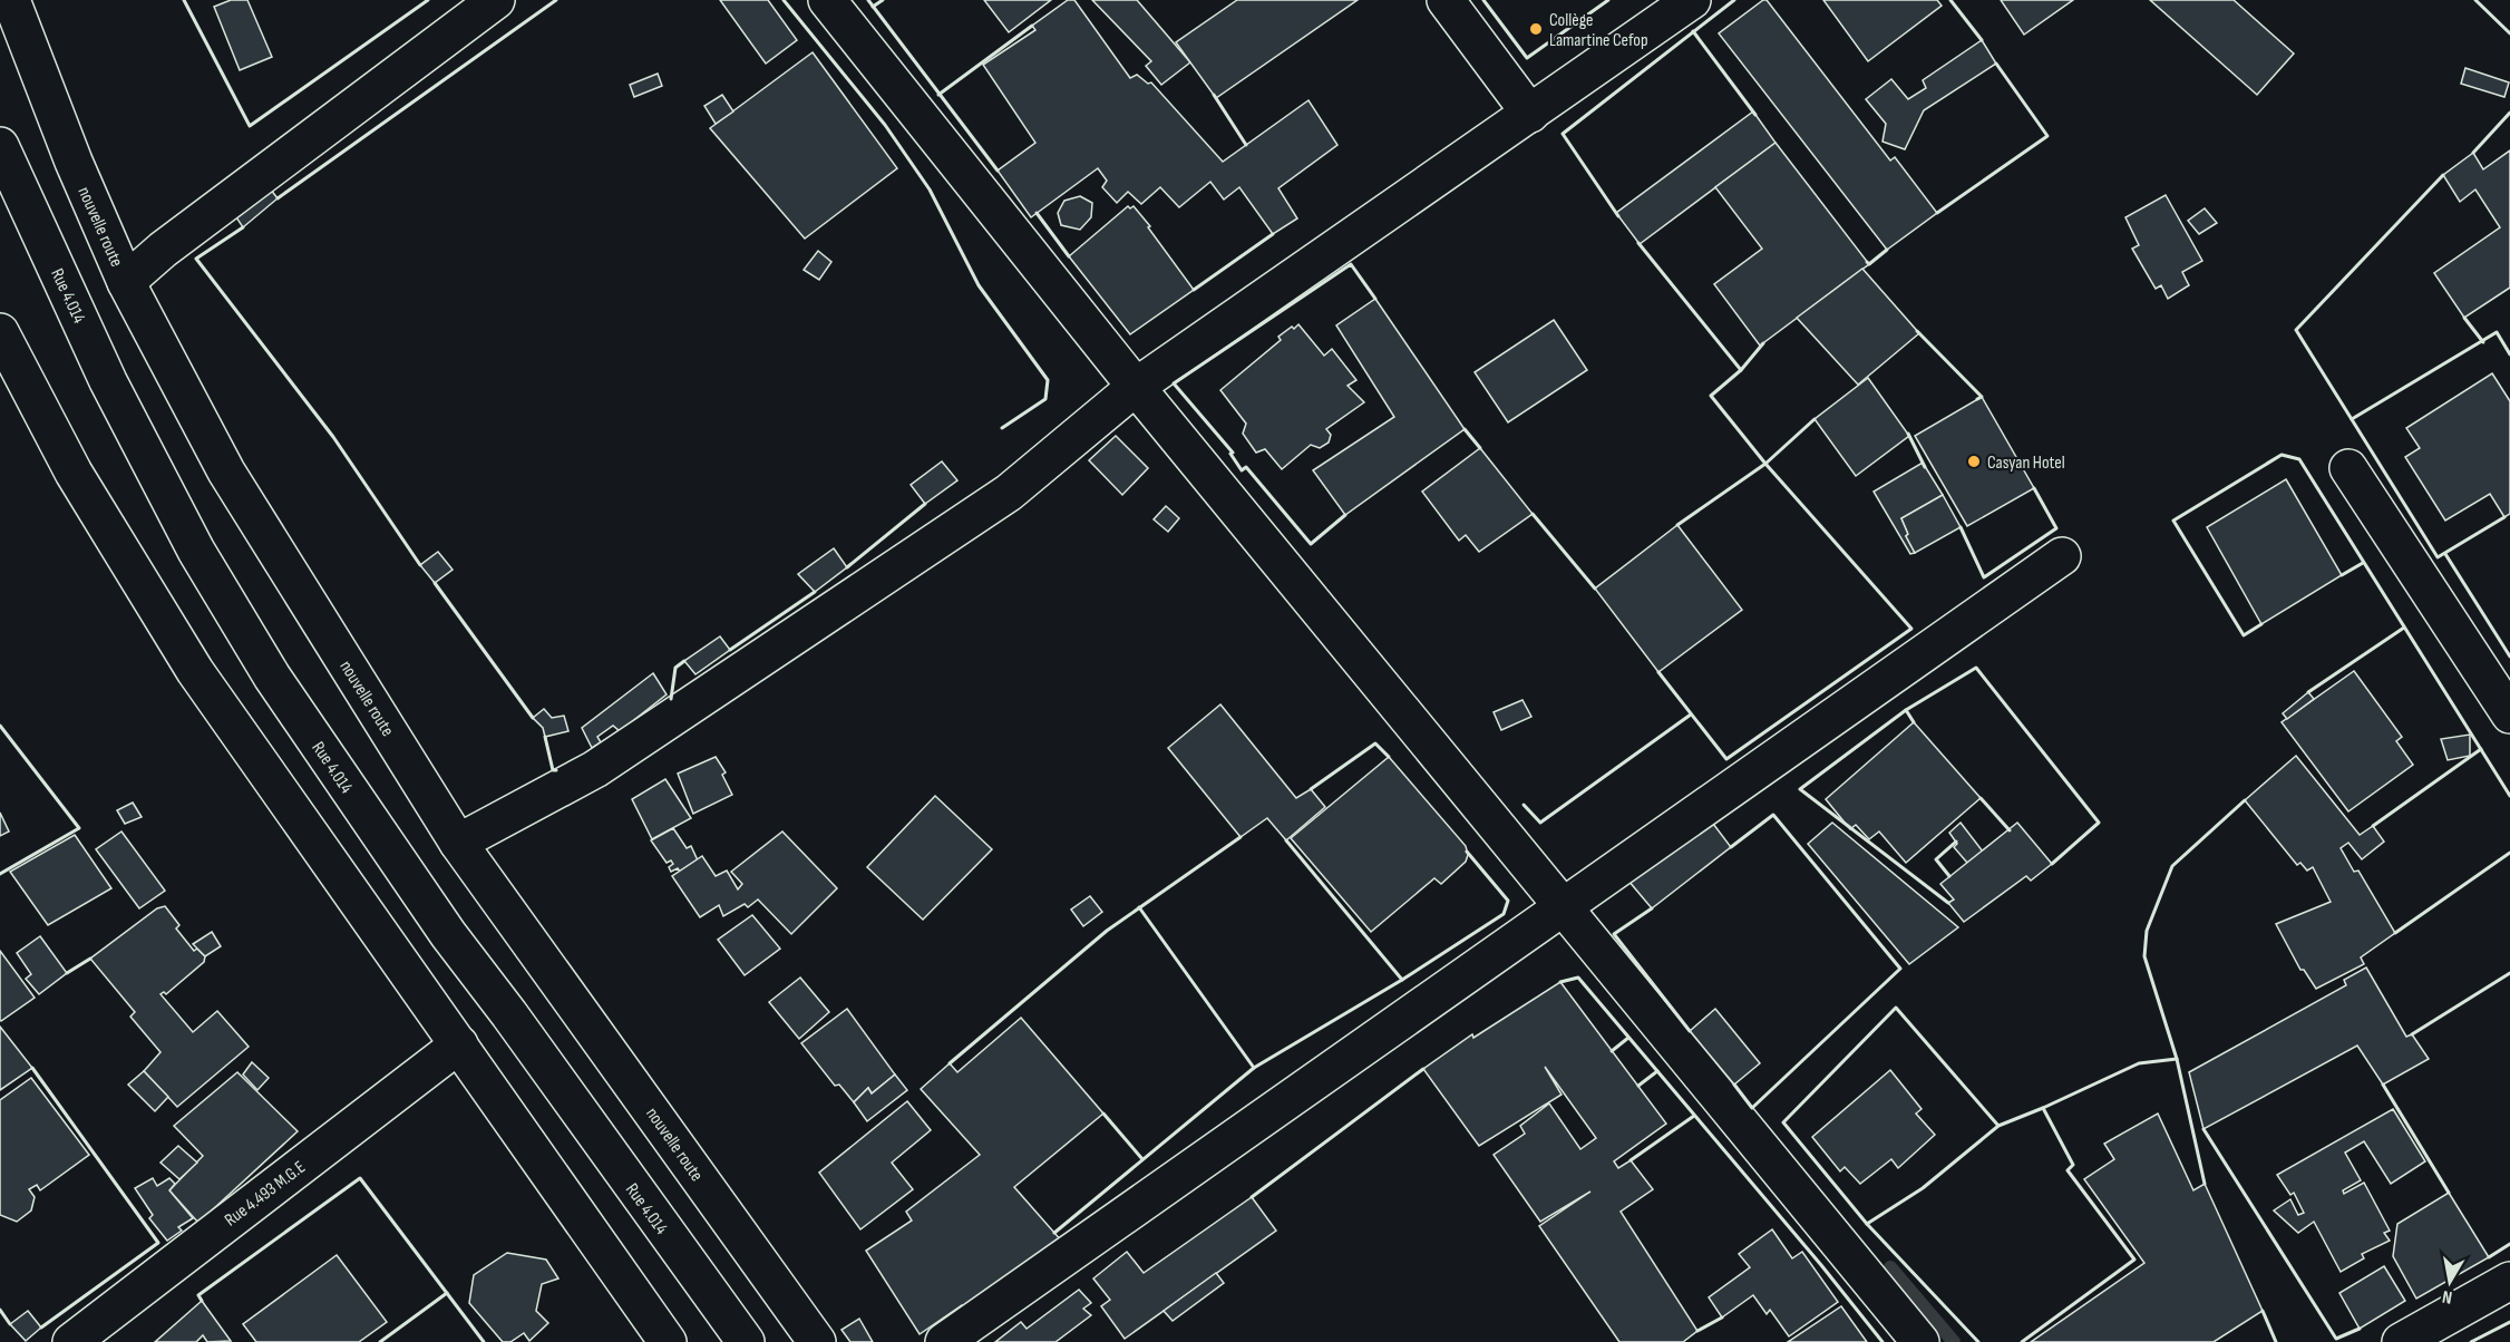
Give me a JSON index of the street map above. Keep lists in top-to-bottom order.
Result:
{
  "streets": {
    "main road": ["nouvelle route", "Rue 4.014", "Rue 4.493 M.G.E"]
  },
  "places": ["Collège Lamartine Cefop", "Casyan Hotel"],
  "north": "bottom"
}
